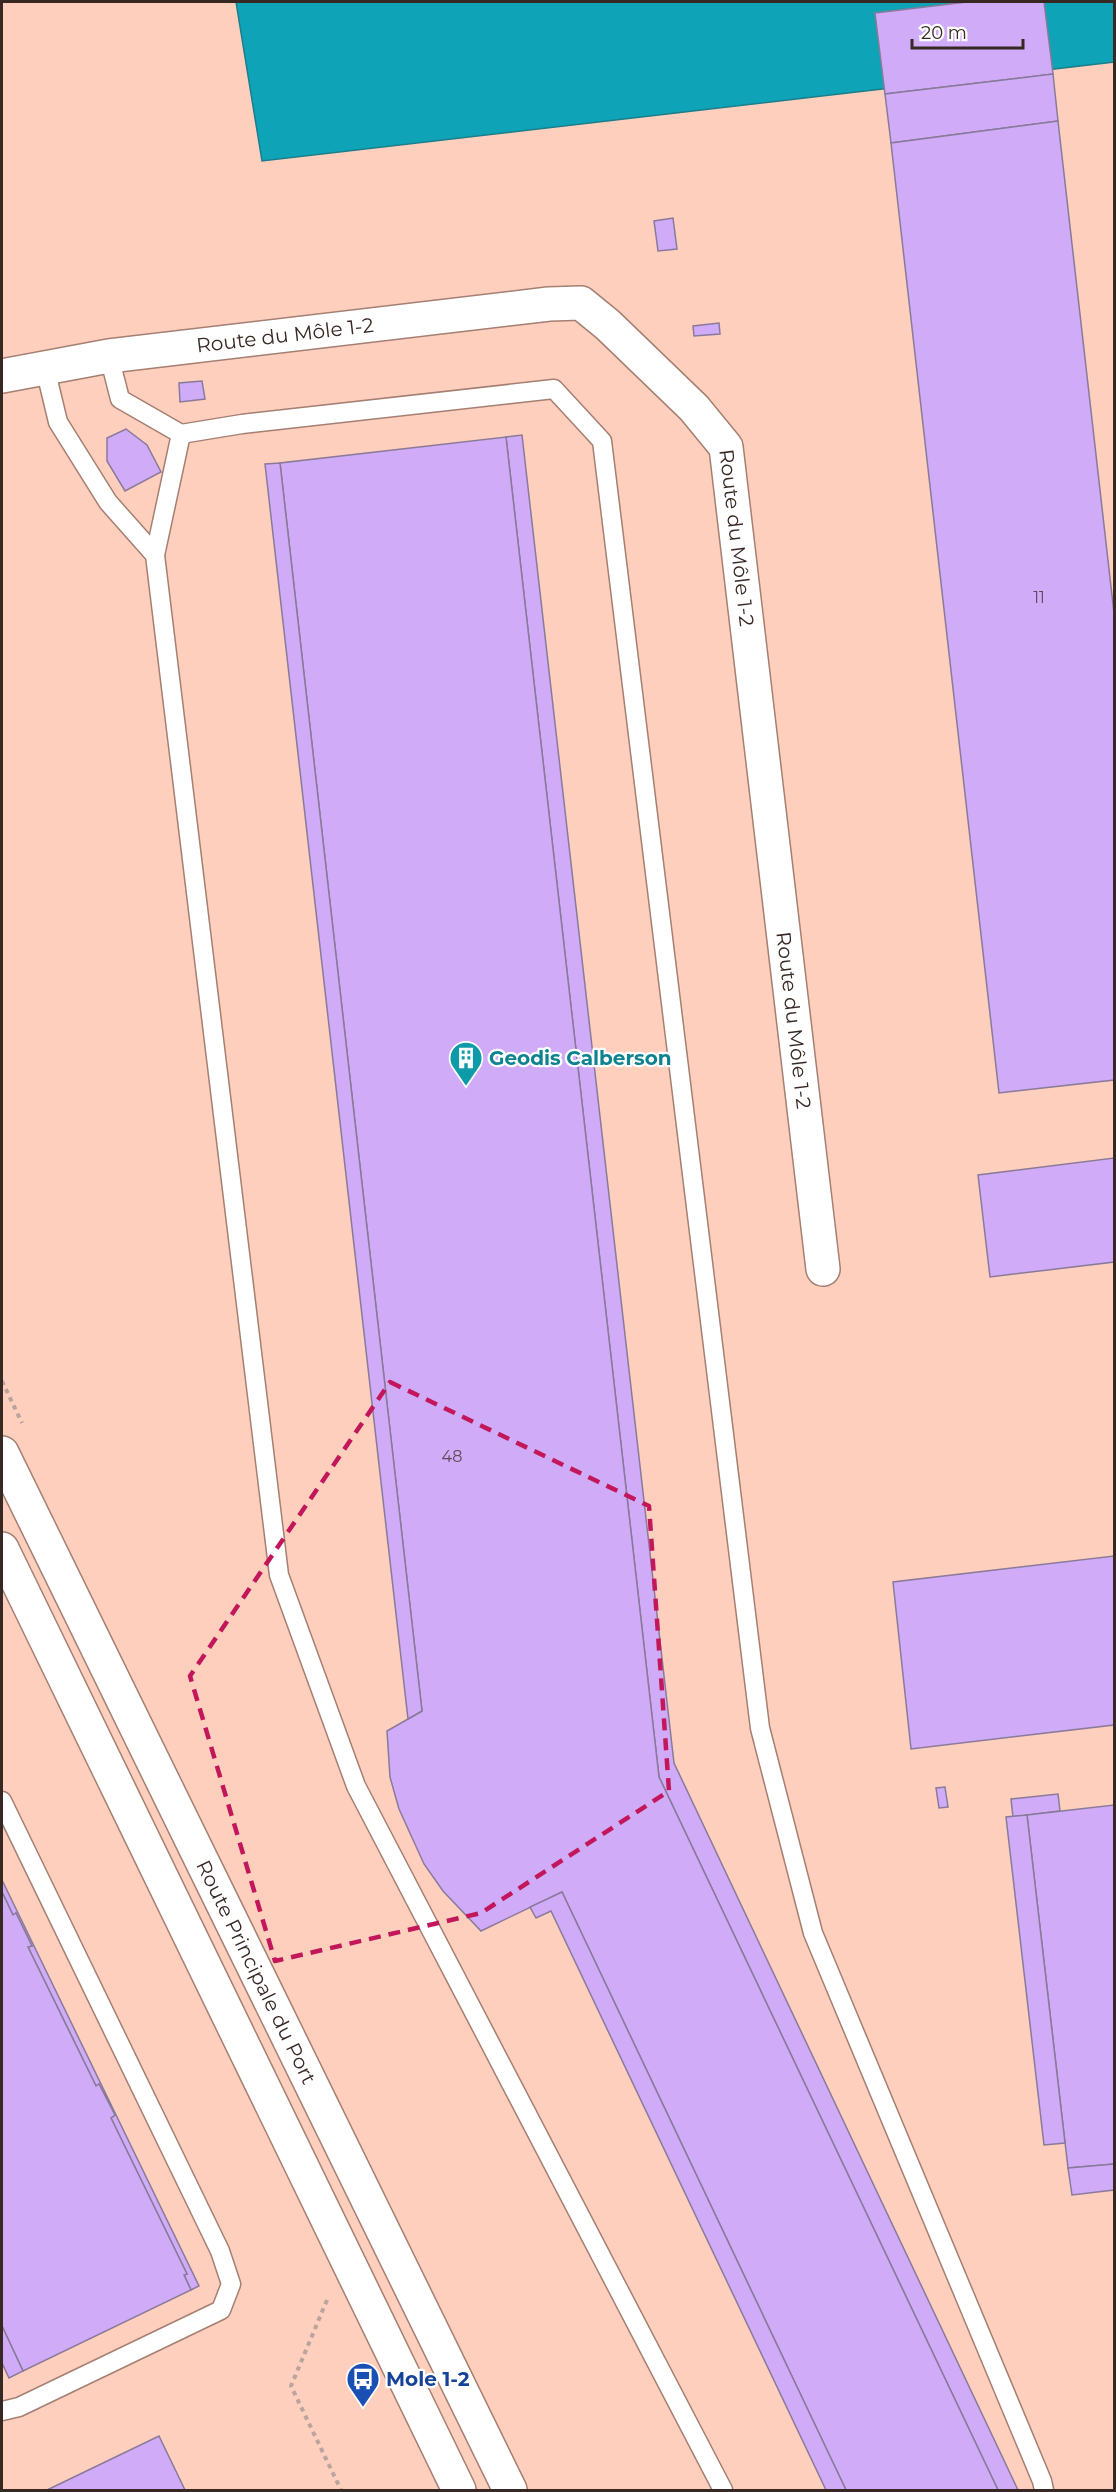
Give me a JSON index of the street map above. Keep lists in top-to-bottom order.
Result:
{
  "streets": {
    "main road": ["Route du Môle 1-2", "Route Principale du Port"]
  },
  "places": {
    "building": ["Geodis Calberson"],
    "bus stop": ["Mole 1-2"]
  },
  "house_numbers": ["11", "48"],
  "scale_bar": "20 m"
}
